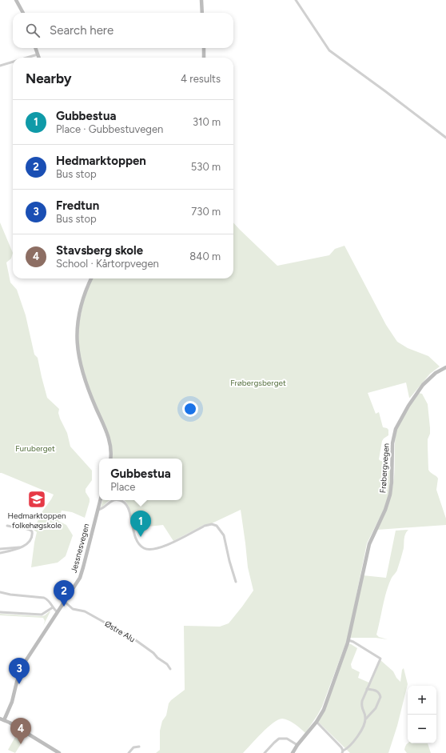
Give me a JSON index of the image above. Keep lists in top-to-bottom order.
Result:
{
  "streets": {
    "main road": ["Frøbergvegen", "Jessnesvegen"],
    "street": ["Østre Alu"]
  },
  "crossings": [
    ["Jessnesvegen", "Østre Alu"]
  ],
  "parks": ["Frøbergsberget", "Furuberget"],
  "places": {
    "school or university": ["Hedmarktoppen folkehøgskole"]
  },
  "page": {
    "search": "Search here",
    "heading": ["Nearby", "4 results"],
    "list": [
      {
        "mark": "1",
        "name": "Gubbestua",
        "note": "Place · Gubbestuvegen",
        "value": "310 m"
      },
      {
        "mark": "2",
        "name": "Hedmarktoppen",
        "note": "Bus stop",
        "value": "530 m"
      },
      {
        "mark": "3",
        "name": "Fredtun",
        "note": "Bus stop",
        "value": "730 m"
      },
      {
        "mark": "4",
        "name": "Stavsberg skole",
        "note": "School · Kårtorpvegen",
        "value": "840 m"
      }
    ],
    "popup": ["Gubbestua", "Place"],
    "pins": [
      "1",
      "2",
      "3",
      "4"
    ],
    "map_buttons": ["+", "−"]
  }
}
